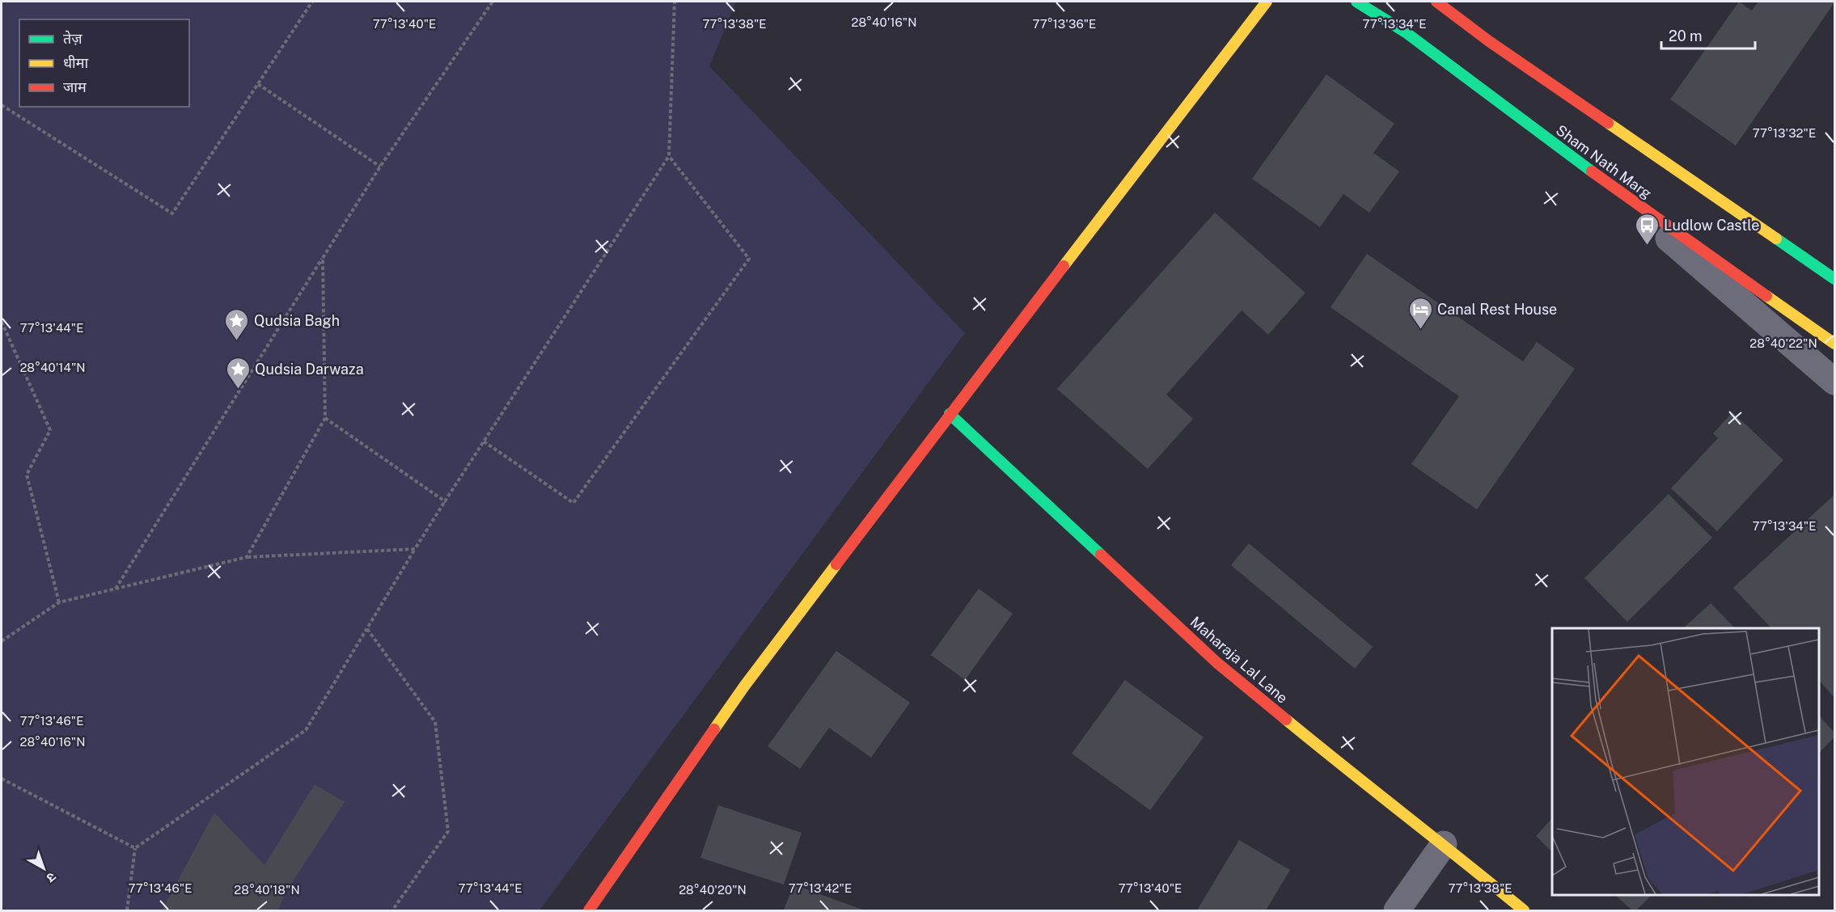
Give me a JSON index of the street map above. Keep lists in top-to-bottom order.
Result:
{
  "streets": {
    "main road": ["Sham Nath Marg", "Maharaja Lal Lane"]
  },
  "places": {
    "bus stop": ["Ludlow Castle"],
    "hotel": ["Canal Rest House"],
    "place": ["Qudsia Bagh", "Qudsia Darwaza"]
  },
  "legend": ["तेज़", "धीमा", "जाम"],
  "scale_bar": "20 m",
  "north": "bottom right",
  "coordinates": [
    "28°40'16\"N",
    "77°13'40\"E",
    "77°13'38\"E",
    "77°13'36\"E",
    "77°13'34\"E",
    "77°13'32\"E",
    "77°13'44\"E",
    "28°40'22\"N",
    "28°40'14\"N",
    "77°13'46\"E",
    "77°13'42\"E",
    "28°40'18\"N",
    "28°40'20\"N"
  ]
}
